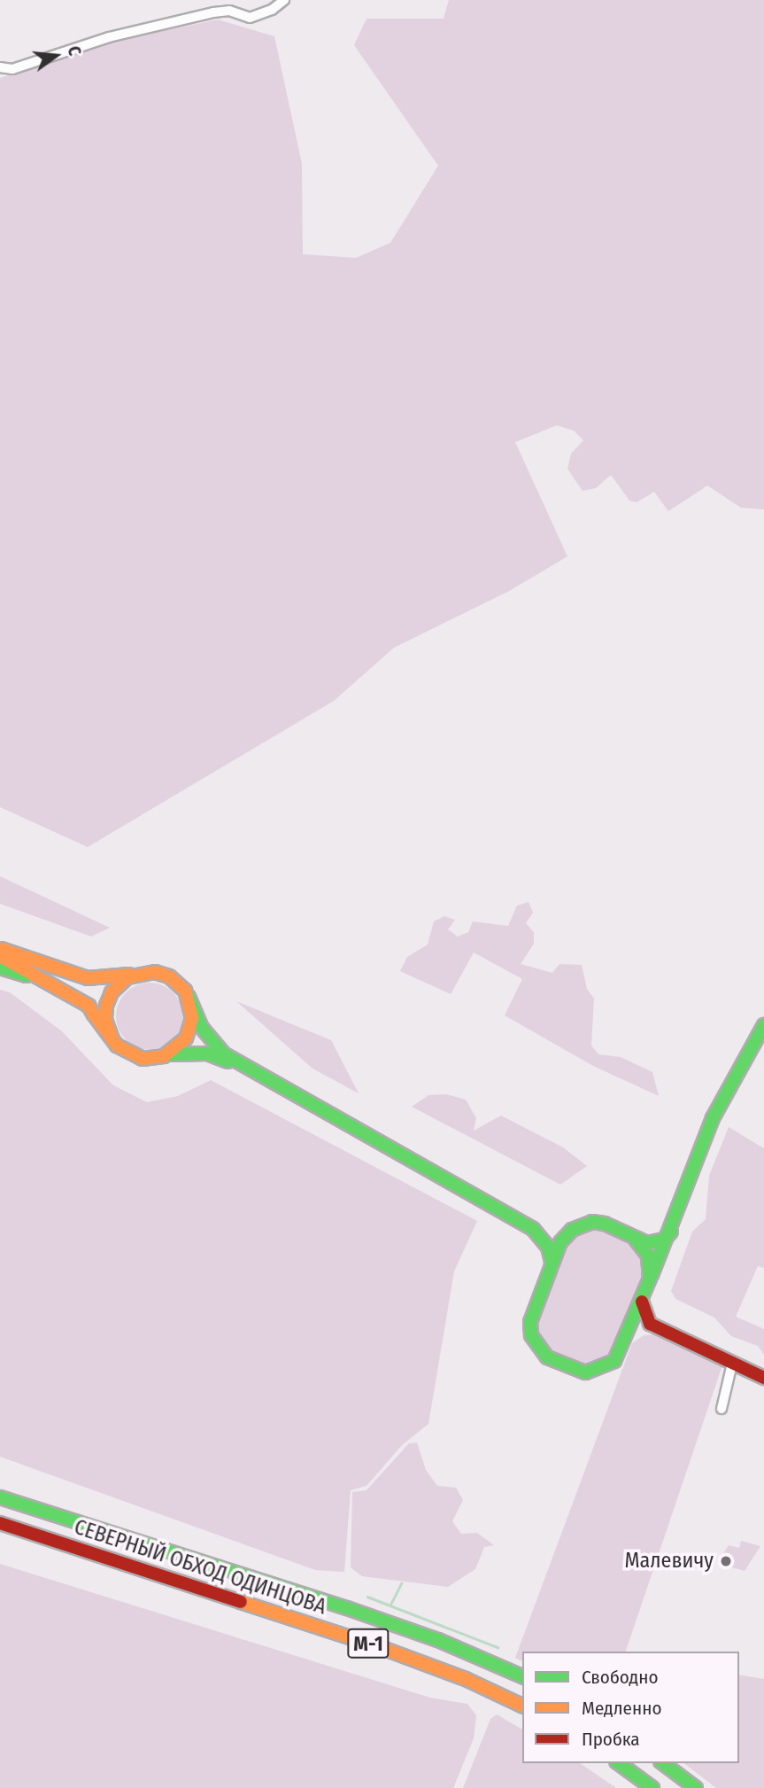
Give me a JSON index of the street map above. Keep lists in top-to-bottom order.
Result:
{
  "streets": {
    "main road": ["СЕВЕРНЫЙ ОБХОД ОДИНЦОВА", "М-1"]
  },
  "places": ["Малевичу"],
  "legend": ["Свободно", "Медленно", "Пробка"],
  "north": "right"
}
